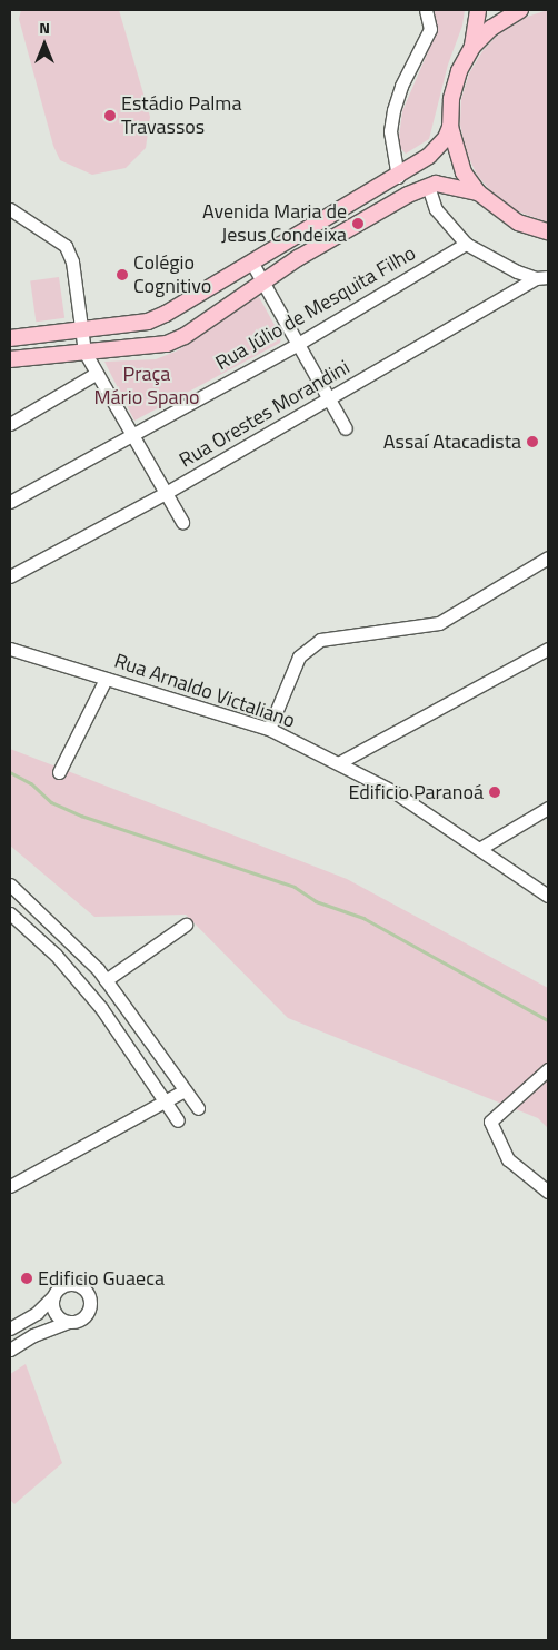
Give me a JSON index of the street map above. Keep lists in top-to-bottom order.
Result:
{
  "streets": {
    "street": ["Rua Júlio de Mesquita Filho", "Rua Orestes Morandini", "Rua Arnaldo Victaliano"]
  },
  "parks": ["Praça Mário Spano"],
  "places": [
    "Estádio Palma Travassos",
    "Avenida Maria de Jesus Condeixa",
    "Colégio Cognitivo",
    "Assaí Atacadista",
    "Edificio Paranoá",
    "Edificio Guaeca"
  ],
  "north": "top"
}
